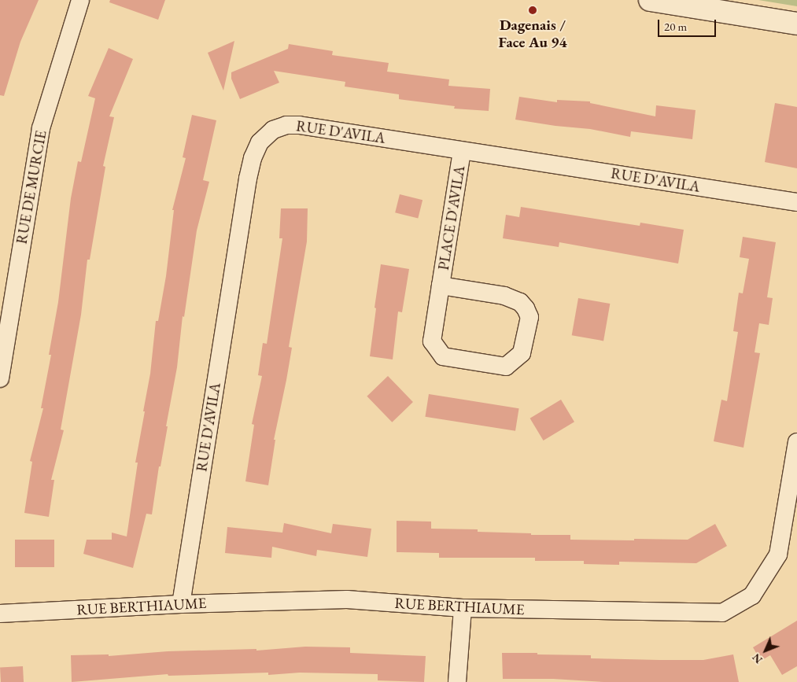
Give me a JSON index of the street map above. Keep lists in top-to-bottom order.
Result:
{
  "streets": {
    "street": [
      "RUE D'AVILA",
      "RUE DE MURCIE",
      "PLACE D'AVILA",
      "RUE BERTHIAUME"
    ]
  },
  "crossings": [
    ["RUE D'AVILA", "PLACE D'AVILA"],
    ["RUE D'AVILA", "RUE BERTHIAUME"]
  ],
  "places": ["Dagenais / Face Au 94"],
  "scale_bar": "20 m",
  "north": "bottom left"
}
